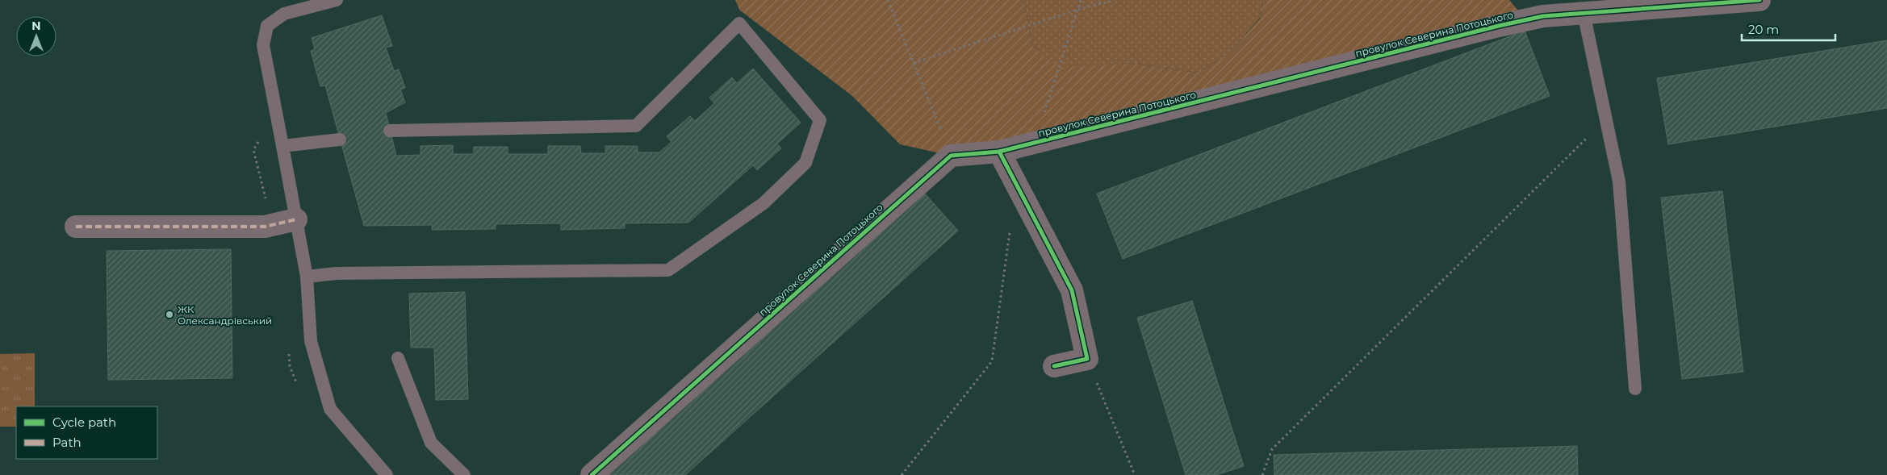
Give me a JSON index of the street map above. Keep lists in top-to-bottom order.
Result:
{
  "streets": {
    "street": ["провулок Северина Потоцького"]
  },
  "places": ["ЖК Олександрівський"],
  "legend": ["Cycle path", "Path"],
  "scale_bar": "20 m",
  "north": "top"
}
